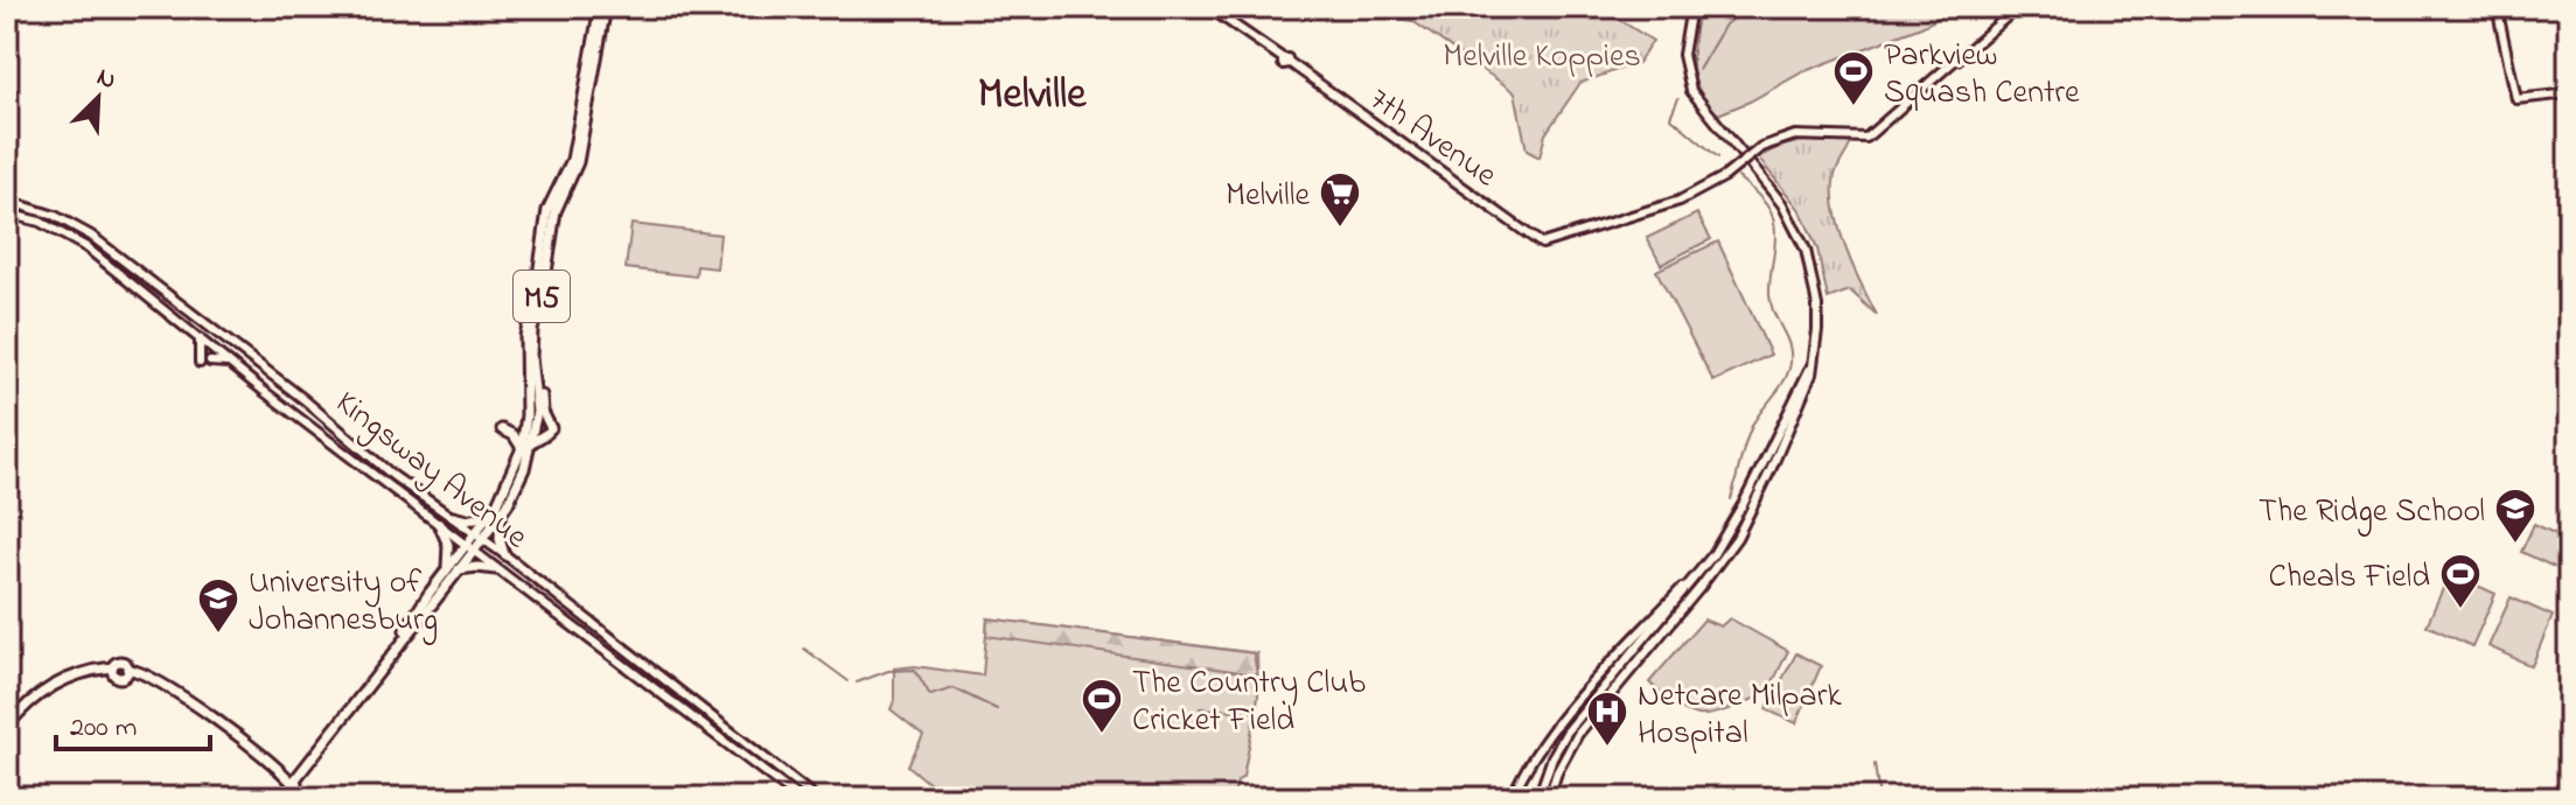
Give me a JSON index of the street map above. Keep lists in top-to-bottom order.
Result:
{
  "streets": {
    "main road": ["7th Avenue", "M5", "Kingsway Avenue"]
  },
  "crossings": [
    ["M5", "Kingsway Avenue"]
  ],
  "districts": ["Melville"],
  "parks": ["Melville Koppies"],
  "places": {
    "sports": ["Parkview Squash Centre", "Cheals Field", "The Country Club Cricket Field"],
    "supermarket": ["Melville"],
    "school or university": ["The Ridge School", "University of Johannesburg"],
    "hospital": ["Netcare Milpark Hospital"]
  },
  "scale_bar": "200 m",
  "north": "top right"
}
